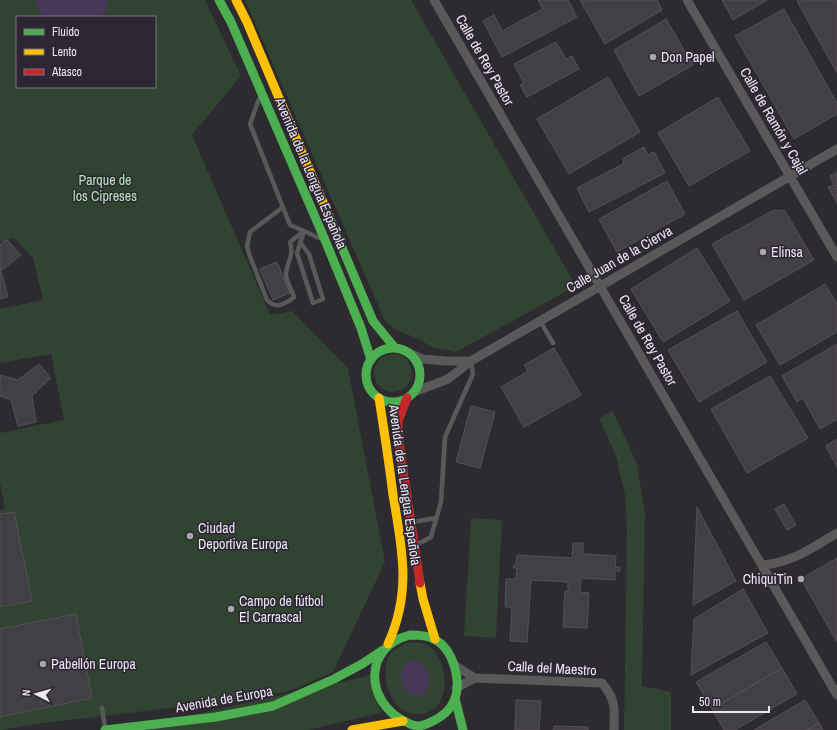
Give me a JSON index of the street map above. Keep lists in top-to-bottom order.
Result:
{
  "streets": {
    "main road": ["Avenida de la Lengua Española", "Avenida de Europa"],
    "street": [
      "Calle de Rey Pastor",
      "Calle de Ramón y Cajal",
      "Calle Juan de la Cierva",
      "Calle del Maestro"
    ]
  },
  "crossings": [
    ["Calle de Rey Pastor", "Calle Juan de la Cierva"],
    ["Calle de Ramón y Cajal", "Calle Juan de la Cierva"],
    ["Avenida de la Lengua Española", "Calle Juan de la Cierva"],
    ["Avenida de la Lengua Española", "Calle del Maestro"],
    ["Avenida de la Lengua Española", "Avenida de Europa"],
    ["Calle del Maestro", "Avenida de Europa"]
  ],
  "parks": ["Parque de los Cipreses"],
  "places": [
    "Don Papel",
    "Elinsa",
    "Ciudad Deportiva Europa",
    "ChiquiTin",
    "Campo de fútbol El Carrascal",
    "Pabellón Europa"
  ],
  "legend": ["Fluido", "Lento", "Atasco"],
  "scale_bar": "50 m",
  "north": "left"
}
